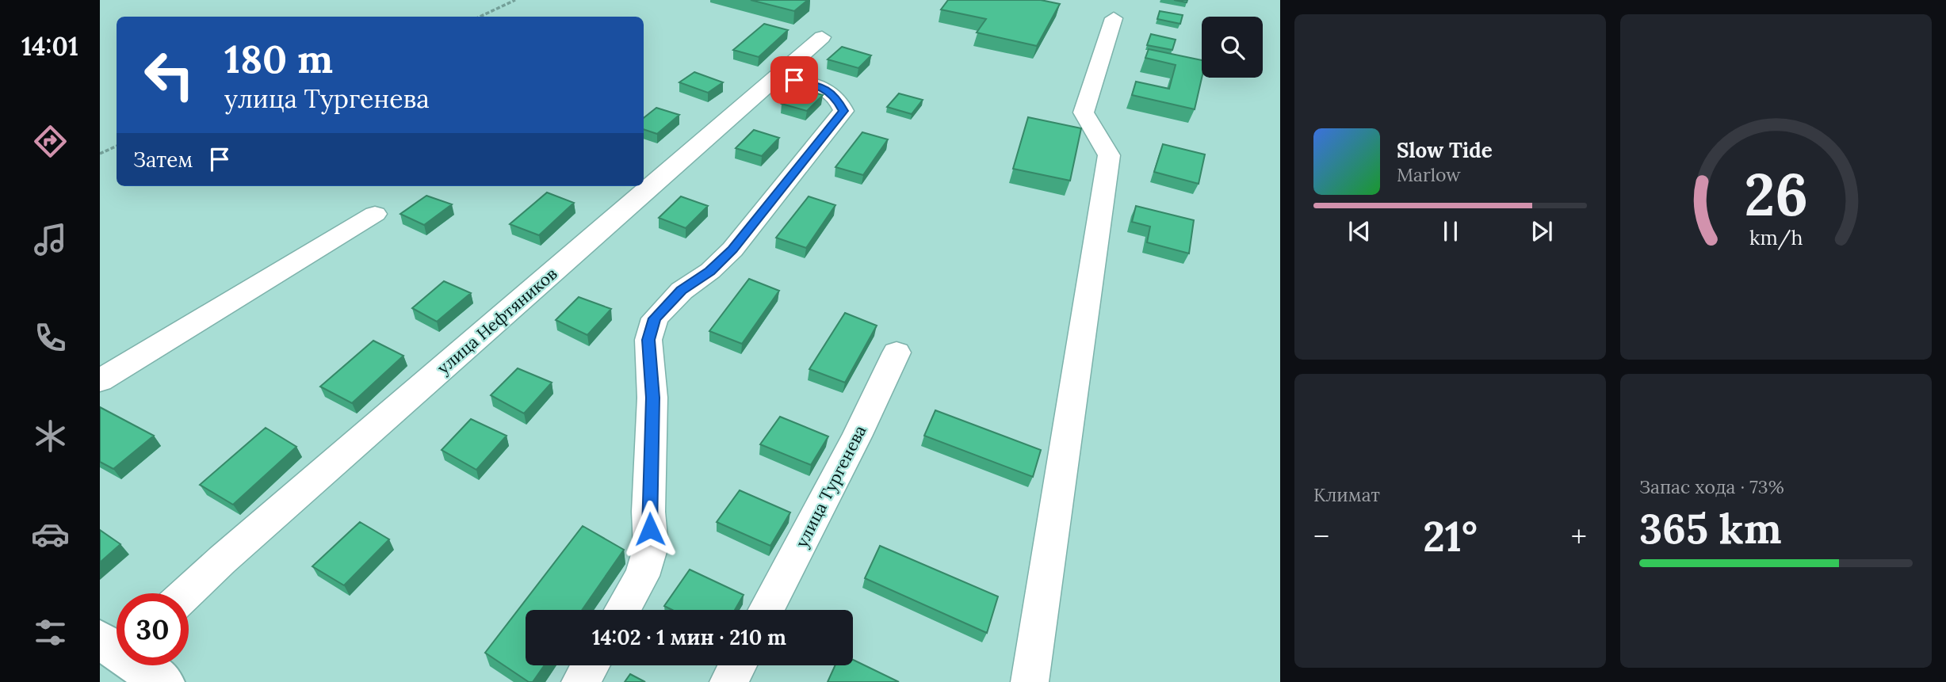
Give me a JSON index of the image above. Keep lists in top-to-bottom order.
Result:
{
  "streets": {
    "street": ["улица Нефтяников", "улица Тургенева"]
  },
  "page": {
    "tabs": "14:01",
    "turn": ["180 m", "улица Тургенева"],
    "song": ["Slow Tide", "Marlow"],
    "then": "Затем",
    "tile": [
      "Климат",
      ["Запас хода · 73%", "365 km"]
    ],
    "heat": ["−", "21°", "+"],
    "limit": "30",
    "trip": "14:02 · 1 мин · 210 m",
    "gauge": ["26", "km/h"]
  }
}
